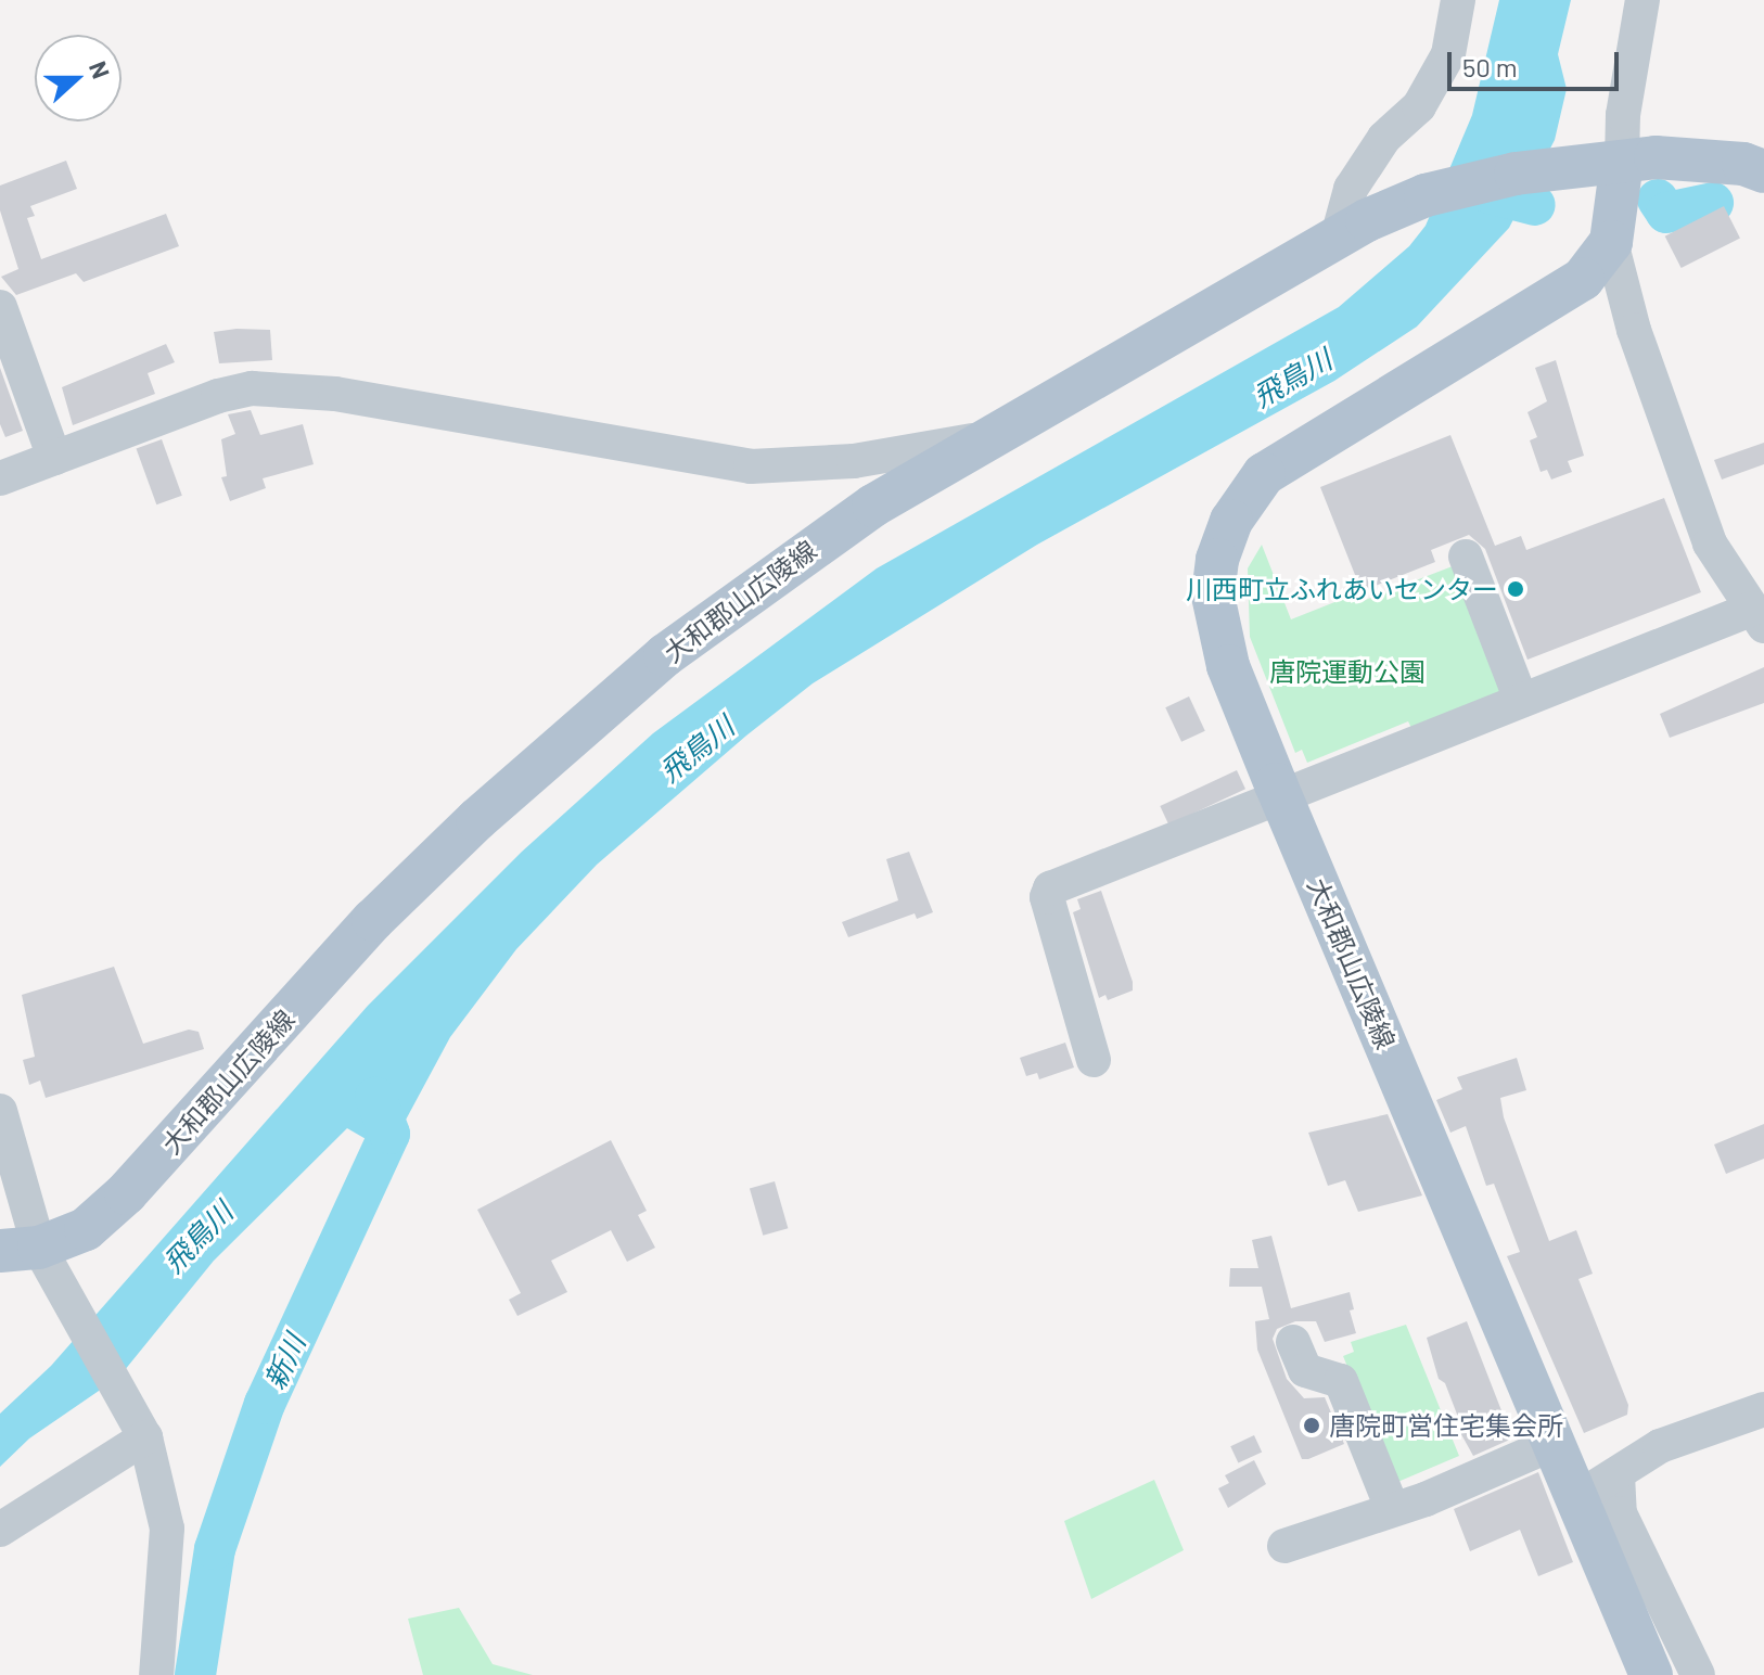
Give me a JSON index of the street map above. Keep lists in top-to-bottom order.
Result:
{
  "streets": {
    "main road": ["大和郡山広陵線"]
  },
  "water": ["飛鳥川", "新川"],
  "parks": ["唐院運動公園"],
  "places": ["川西町立ふれあいセンター", "唐院町営住宅集会所"],
  "scale_bar": "50 m",
  "north": "right"
}
